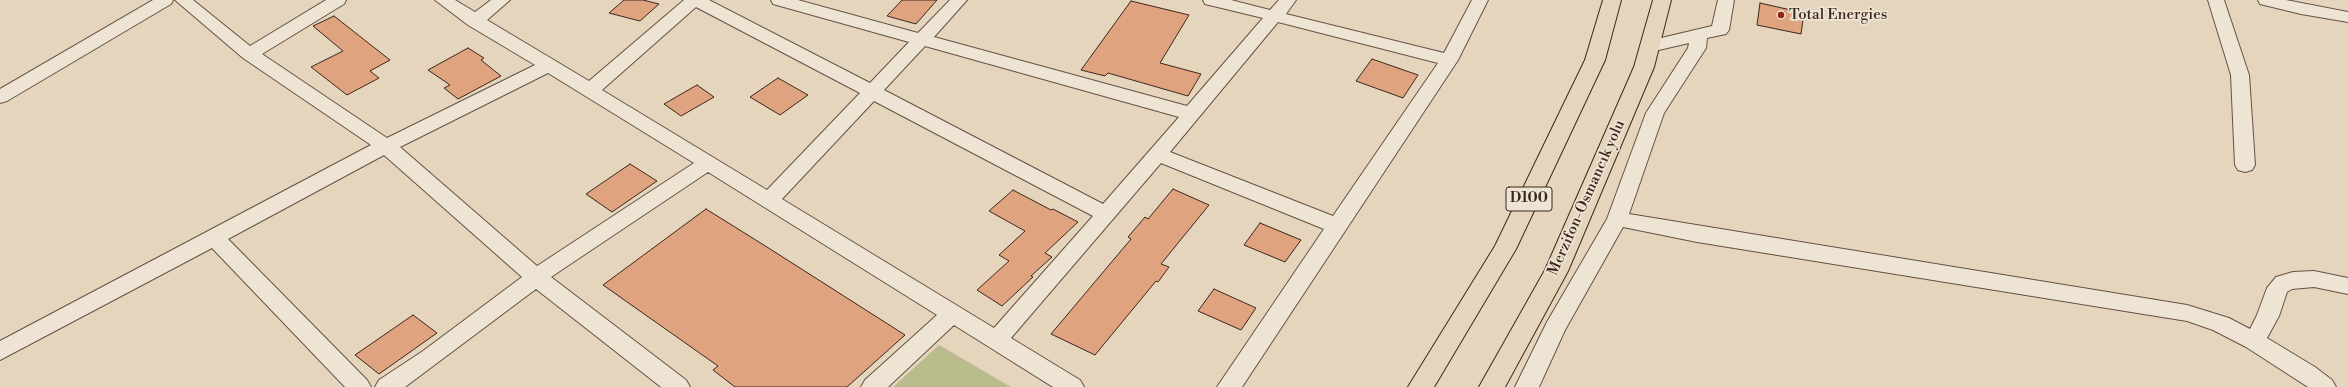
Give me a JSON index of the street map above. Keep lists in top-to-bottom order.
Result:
{
  "streets": {
    "highway": ["Merzifon-Osmancık yolu", "D100"]
  },
  "places": ["Total Energies"]
}
